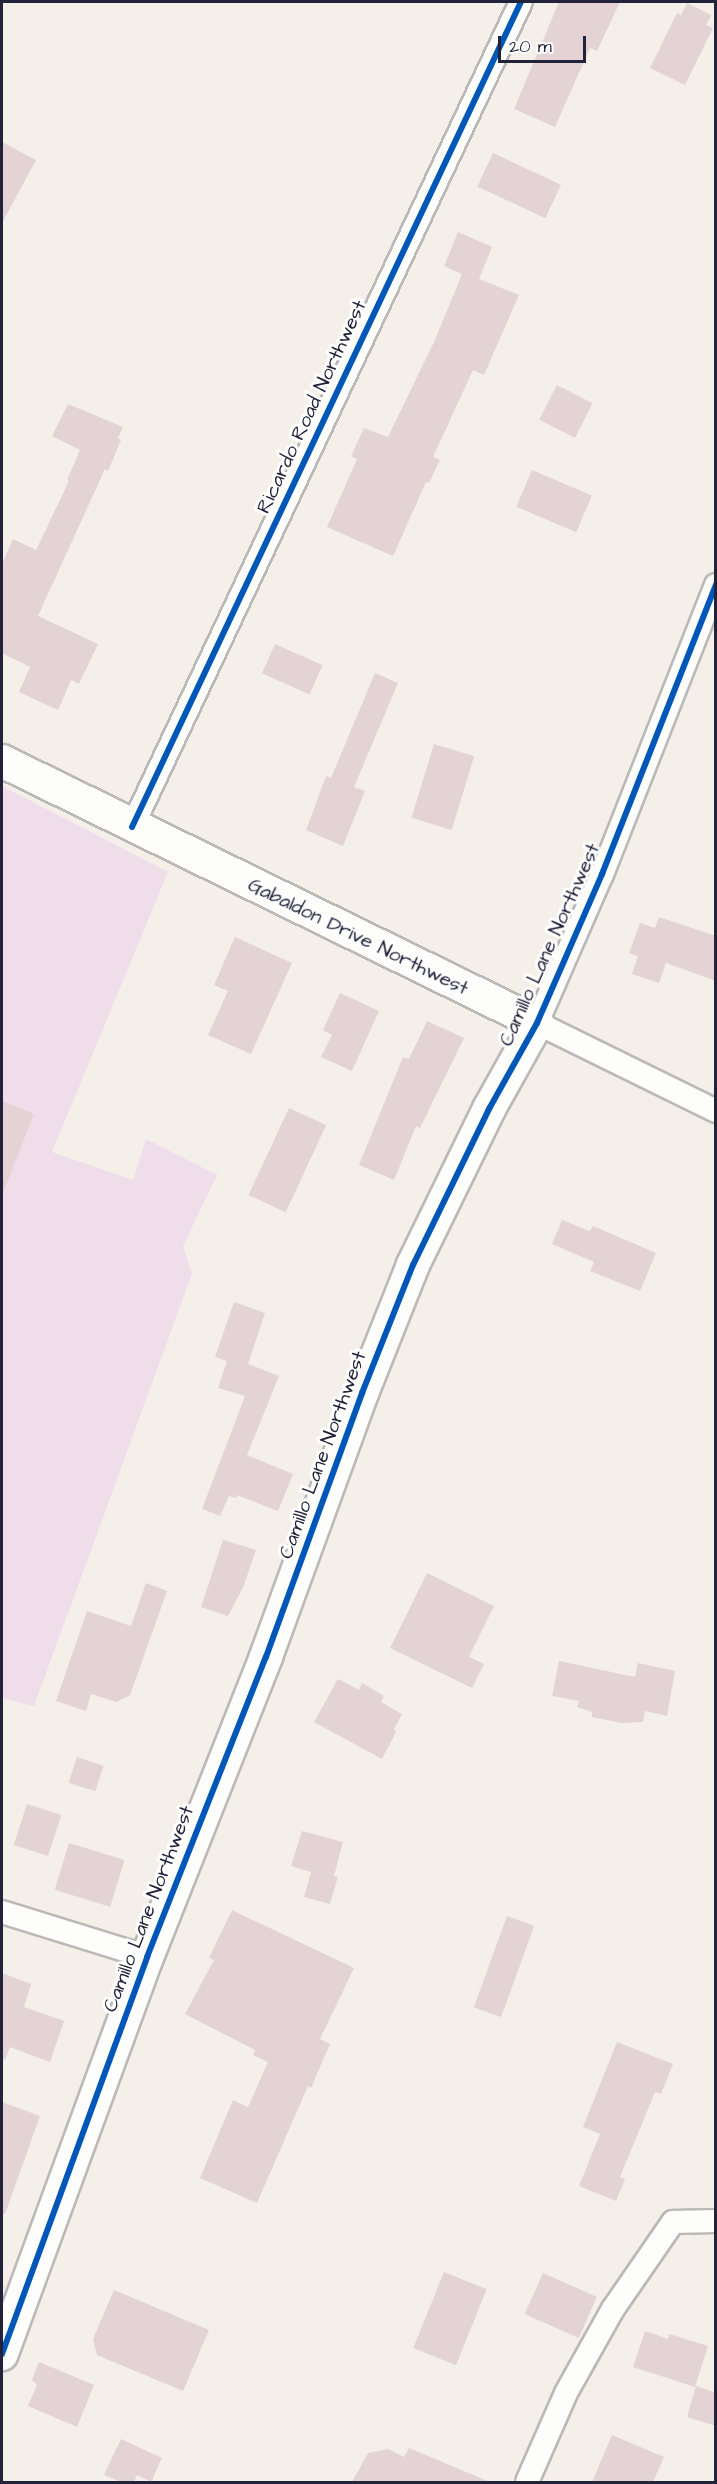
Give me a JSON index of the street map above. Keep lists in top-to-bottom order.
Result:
{
  "streets": {
    "street": ["Ricardo Road Northwest", "Gabaldon Drive Northwest", "Camillo Lane Northwest"]
  },
  "crossings": [
    ["Ricardo Road Northwest", "Gabaldon Drive Northwest"],
    ["Gabaldon Drive Northwest", "Camillo Lane Northwest"]
  ],
  "scale_bar": "20 m"
}
